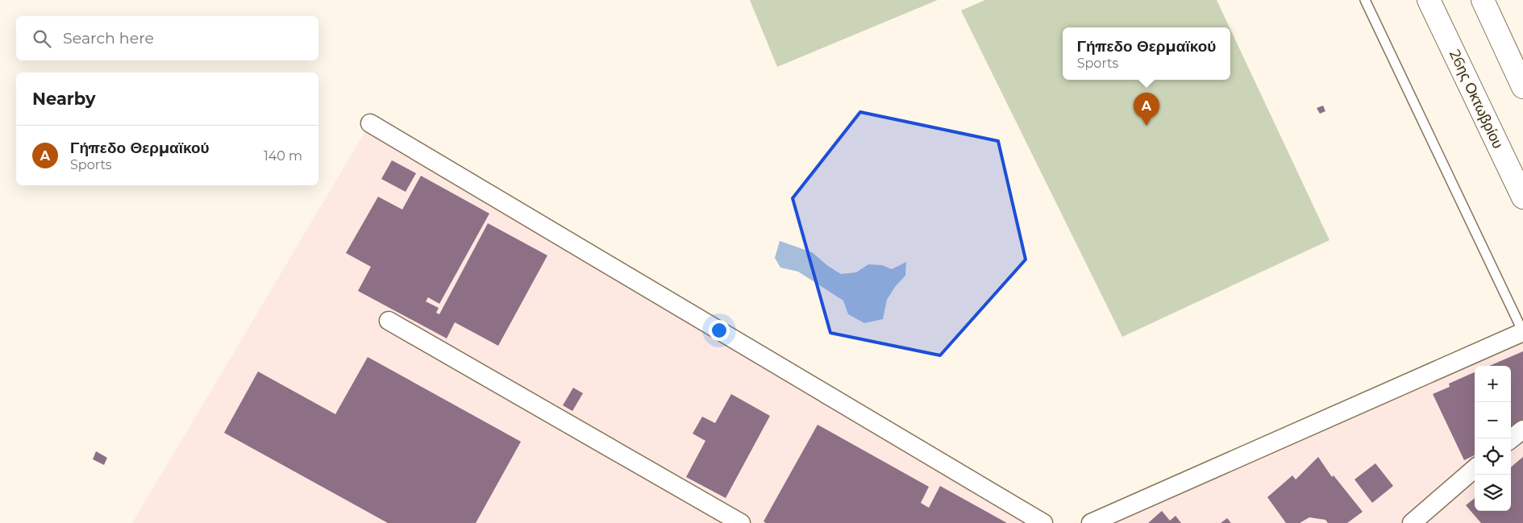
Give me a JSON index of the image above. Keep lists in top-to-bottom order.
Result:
{
  "streets": {
    "main road": ["26ης Οκτωβρίου"]
  },
  "page": {
    "search": "Search here",
    "popup": ["Γήπεδο Θερμαϊκού", "Sports"],
    "heading": "Nearby",
    "pins": "A",
    "list": [
      {
        "mark": "A",
        "name": "Γήπεδο Θερμαϊκού",
        "note": "Sports",
        "value": "140 m"
      }
    ],
    "map_buttons": ["+", "−"]
  }
}
